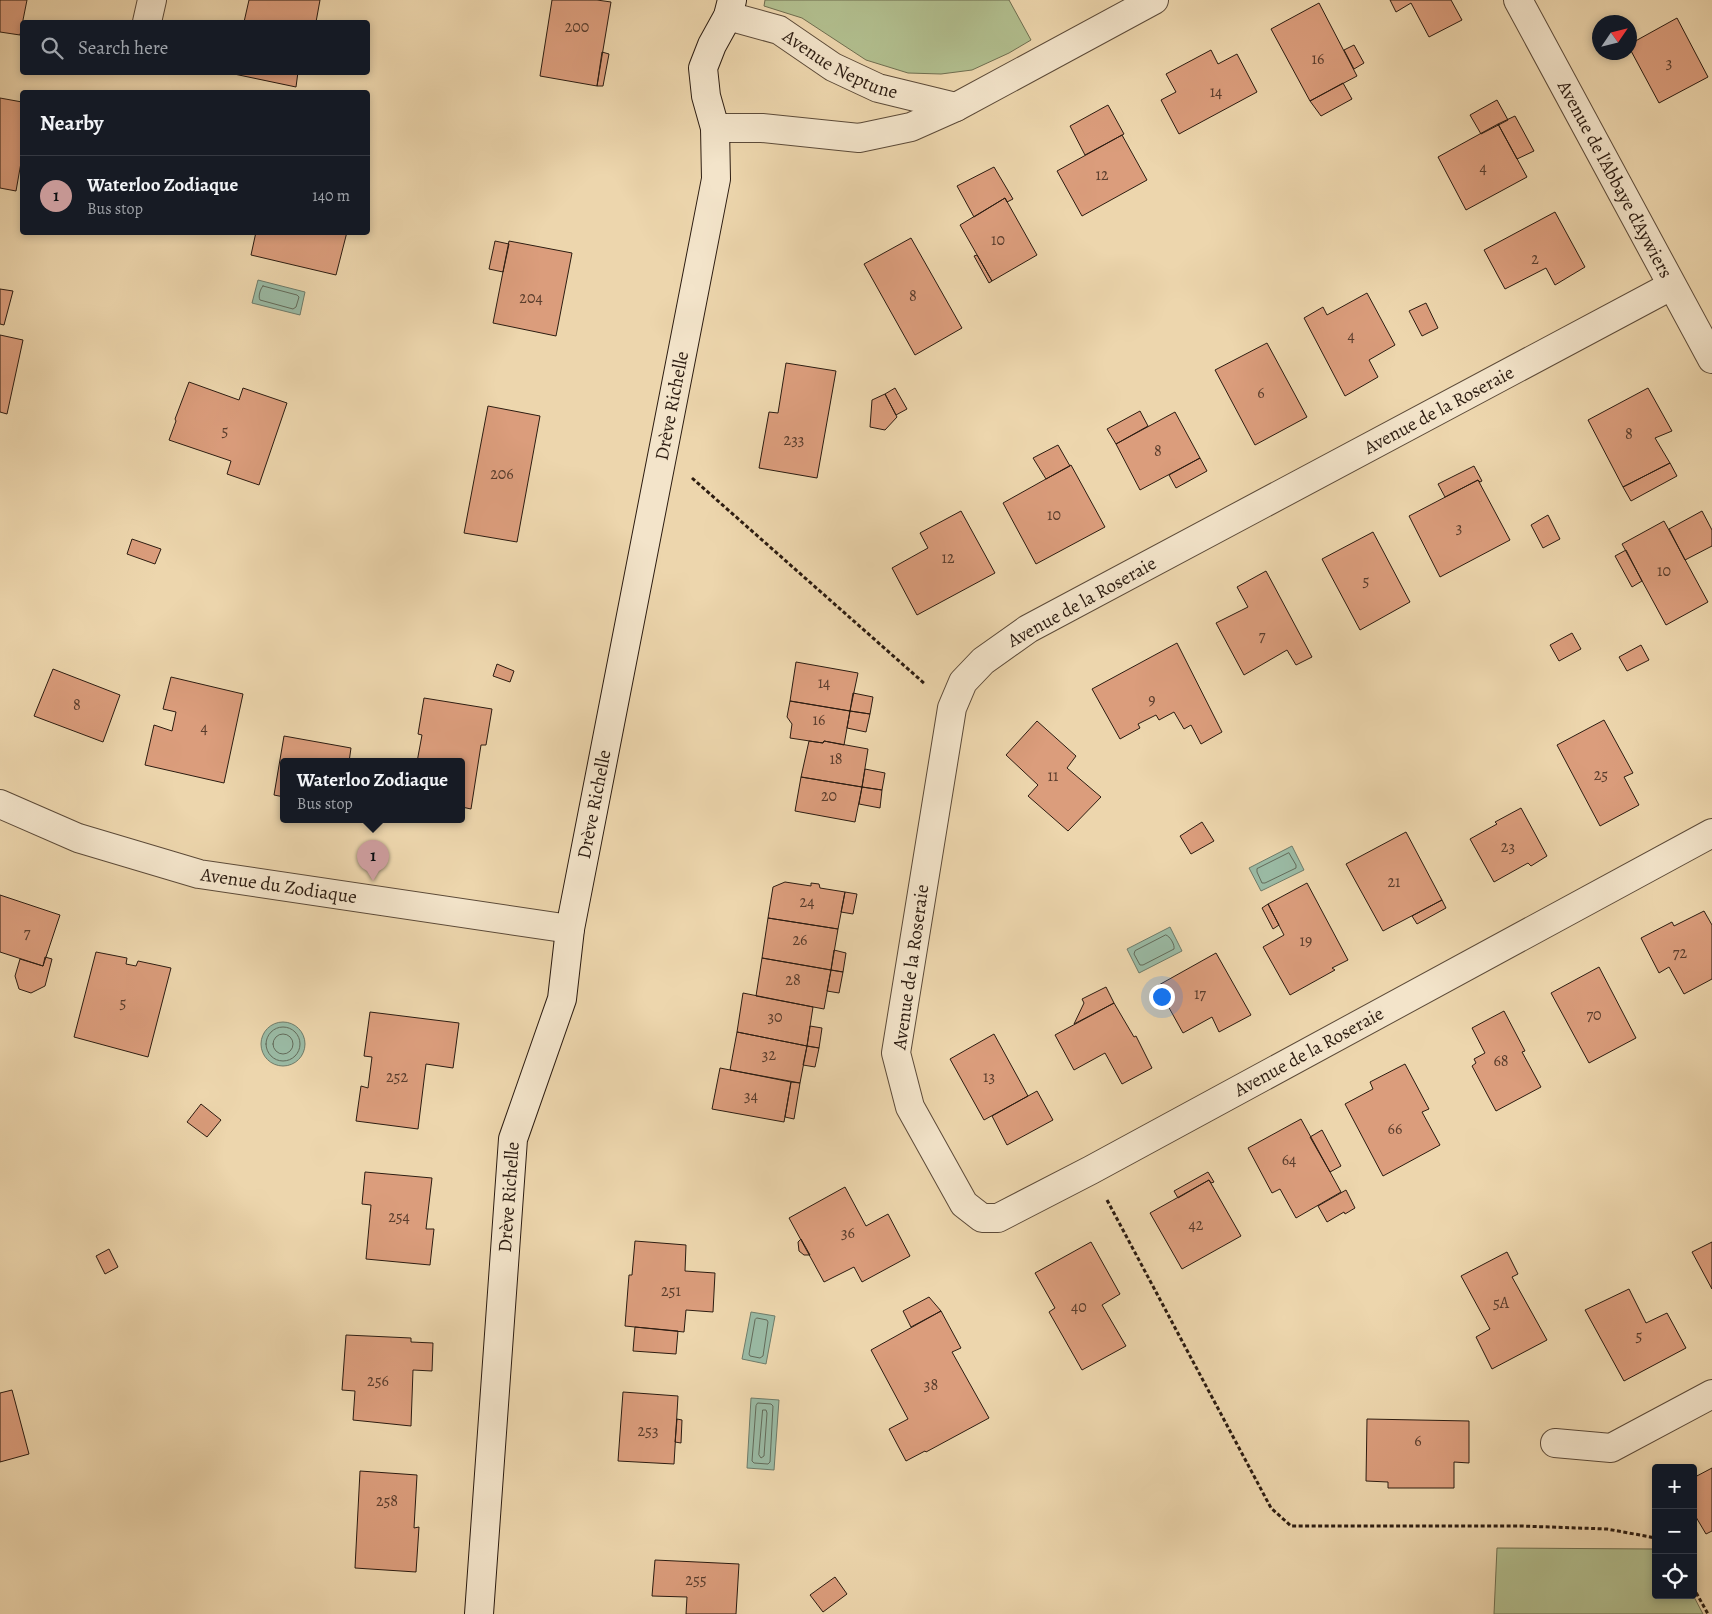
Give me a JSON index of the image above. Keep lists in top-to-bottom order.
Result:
{
  "streets": {
    "street": [
      "Avenue Neptune",
      "Avenue de l'Abbaye d'Aywiers",
      "Drève Richelle",
      "Avenue de la Roseraie",
      "Avenue du Zodiaque"
    ]
  },
  "crossings": [
    ["Avenue Neptune", "Drève Richelle"],
    ["Avenue de l'Abbaye d'Aywiers", "Avenue de la Roseraie"],
    ["Drève Richelle", "Avenue du Zodiaque"]
  ],
  "house_numbers": [
    "200",
    "16",
    "3",
    "14",
    "4",
    "12",
    "10",
    "2",
    "8",
    "204",
    "4",
    "6",
    "5",
    "8",
    "233",
    "8",
    "206",
    "10",
    "3",
    "12",
    "10",
    "5",
    "7",
    "14",
    "9",
    "8",
    "16",
    "4",
    "18",
    "25",
    "11",
    "20",
    "23",
    "21",
    "24",
    "7",
    "26",
    "19",
    "72",
    "28",
    "17",
    "5",
    "70",
    "30",
    "32",
    "68",
    "252",
    "13",
    "34",
    "66",
    "64",
    "254",
    "42",
    "36",
    "251",
    "5A",
    "40",
    "5",
    "256",
    "38",
    "253",
    "6",
    "258",
    "255"
  ],
  "north": "top right",
  "page": {
    "search": "Search here",
    "heading": "Nearby",
    "list": [
      {
        "mark": "1",
        "name": "Waterloo Zodiaque",
        "note": "Bus stop",
        "value": "140 m"
      }
    ],
    "popup": ["Waterloo Zodiaque", "Bus stop"],
    "pins": "1",
    "map_buttons": ["+", "−"]
  }
}
